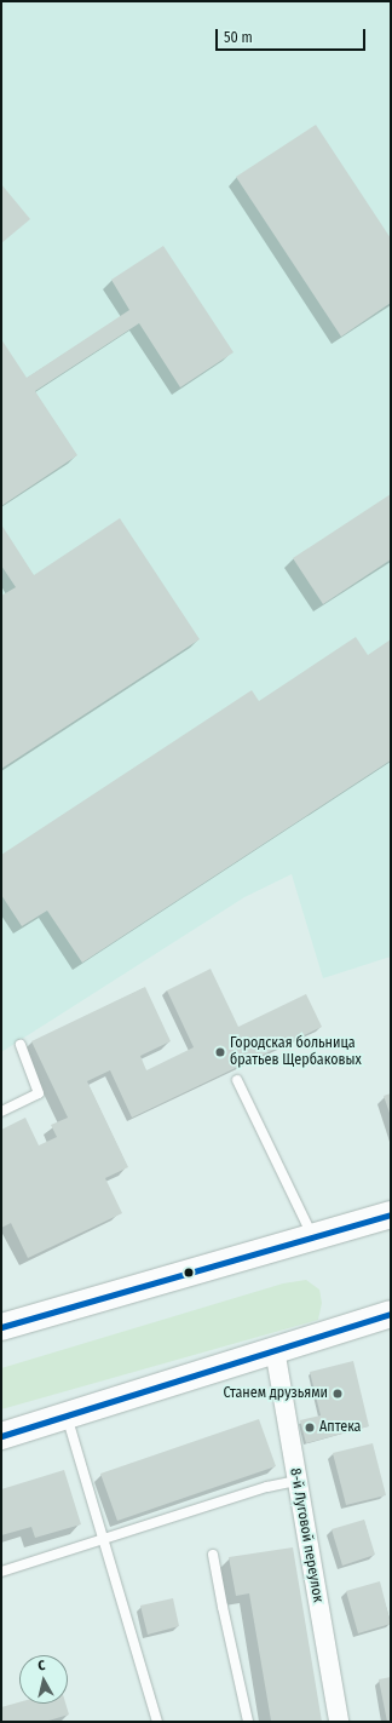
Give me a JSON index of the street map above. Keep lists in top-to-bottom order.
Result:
{
  "streets": {
    "street": ["8-й Луговой переулок"]
  },
  "places": ["Городская больница братьев Щербаковых", "Станем друзьями", "Аптека"],
  "scale_bar": "50 m",
  "north": "top"
}
